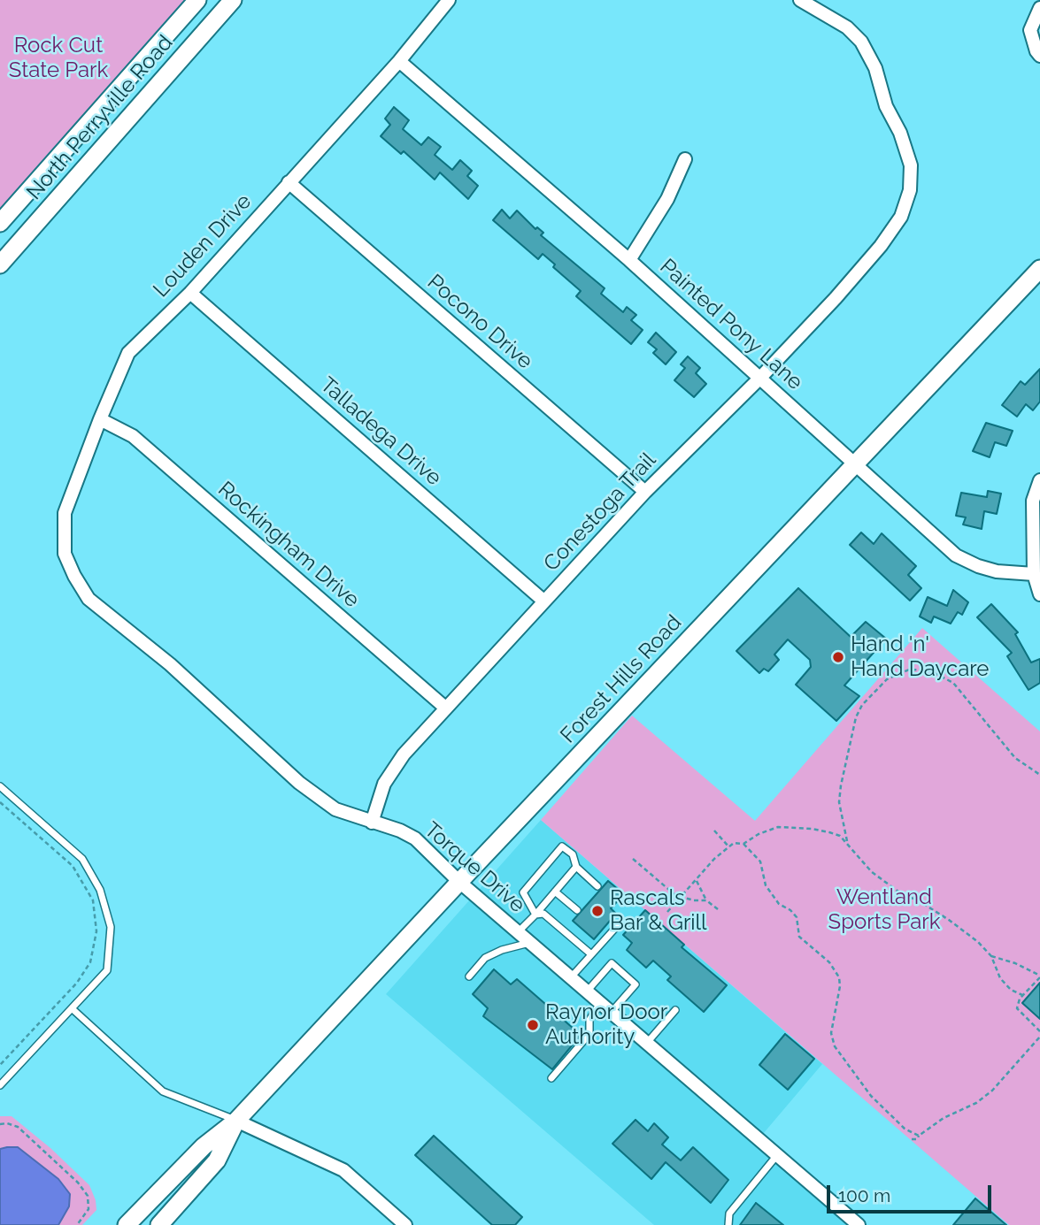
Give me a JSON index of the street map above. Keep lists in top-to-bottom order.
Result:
{
  "streets": {
    "street": [
      "North Perryville Road",
      "Louden Drive",
      "Pocono Drive",
      "Painted Pony Lane",
      "Talladega Drive",
      "Conestoga Trail",
      "Rockingham Drive",
      "Forest Hills Road",
      "Torque Drive"
    ]
  },
  "crossings": [
    ["Louden Drive", "Pocono Drive"],
    ["Louden Drive", "Painted Pony Lane"],
    ["Louden Drive", "Talladega Drive"],
    ["Louden Drive", "Rockingham Drive"],
    ["Louden Drive", "Torque Drive"],
    ["Pocono Drive", "Conestoga Trail"],
    ["Painted Pony Lane", "Conestoga Trail"],
    ["Painted Pony Lane", "Forest Hills Road"],
    ["Talladega Drive", "Conestoga Trail"],
    ["Conestoga Trail", "Rockingham Drive"],
    ["Conestoga Trail", "Torque Drive"],
    ["Forest Hills Road", "Torque Drive"]
  ],
  "parks": ["Rock Cut State Park", "Wentland Sports Park"],
  "places": ["Hand 'n' Hand Daycare", "Rascals Bar & Grill", "Raynor Door Authority"],
  "scale_bar": "100 m"
}
